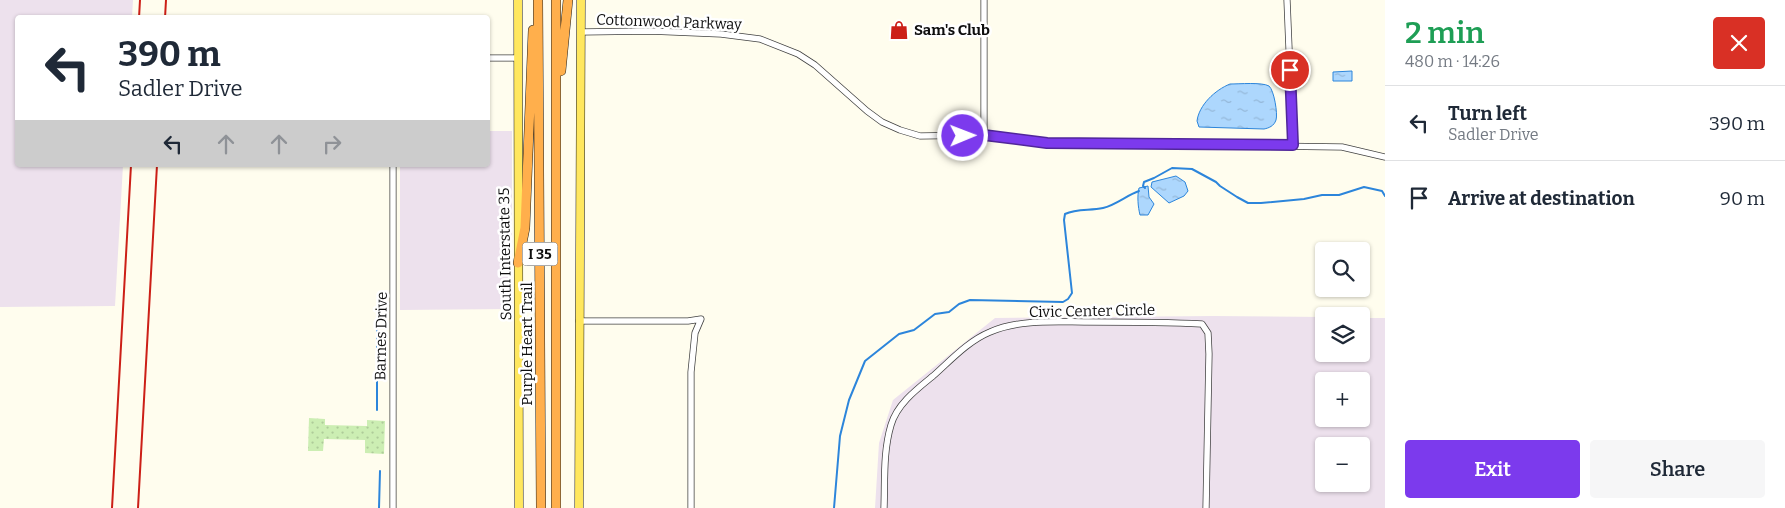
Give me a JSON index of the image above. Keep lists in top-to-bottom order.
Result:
{
  "streets": {
    "highway": ["I 35", "Purple Heart Trail"],
    "main road": ["South Interstate 35"],
    "street": ["Cottonwood Parkway", "Civic Center Circle", "Barnes Drive"]
  },
  "places": {
    "shop": ["Sam's Club"]
  },
  "page": {
    "heading": ["2 min", "480 m · 14:26"],
    "turn": ["390 m", "Sadler Drive"],
    "list": [
      {
        "name": "Turn left",
        "note": "Sadler Drive",
        "value": "390 m"
      },
      {
        "name": "Arrive at destination",
        "value": "90 m"
      }
    ],
    "map_buttons": ["+", "−"],
    "buttons": ["Exit", "Share"]
  }
}
